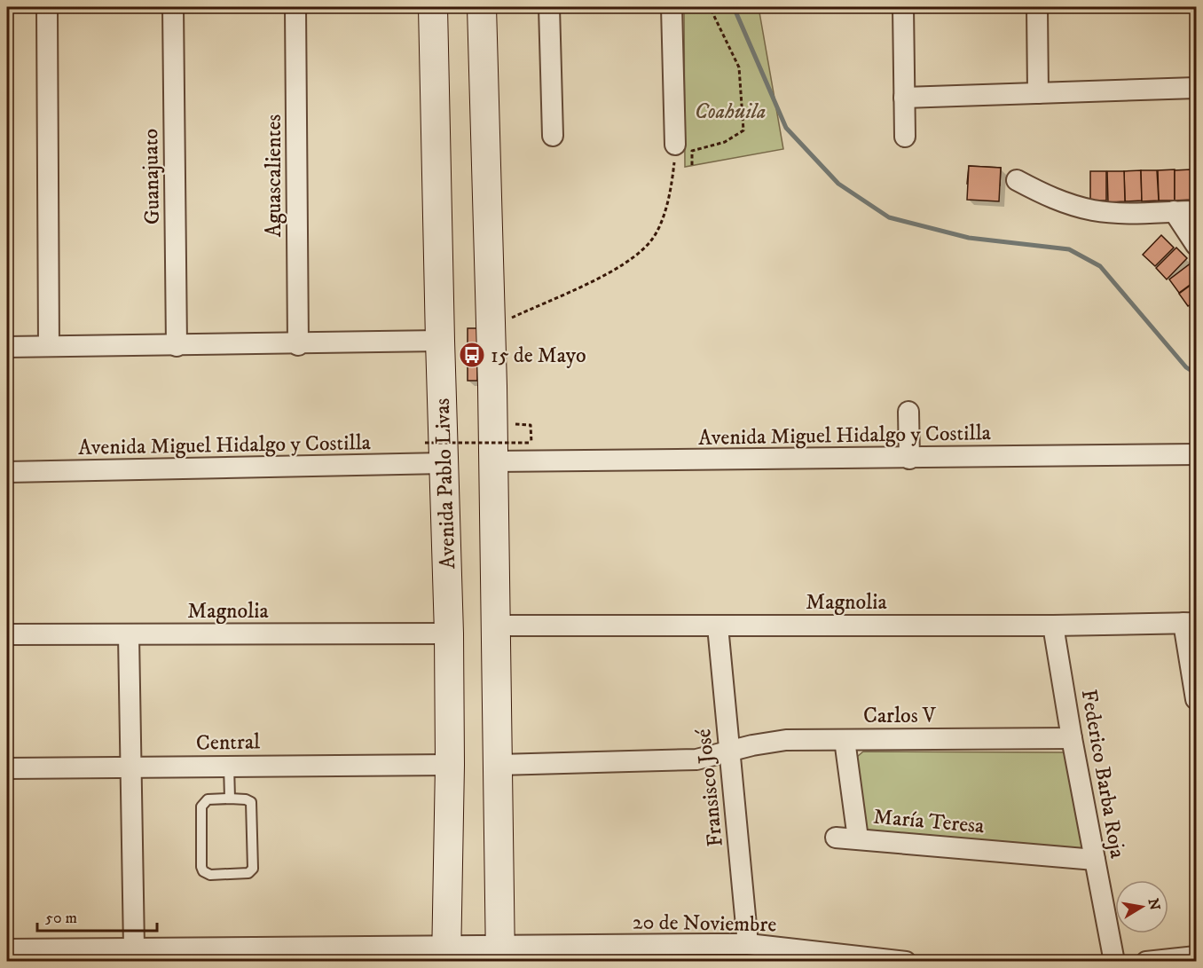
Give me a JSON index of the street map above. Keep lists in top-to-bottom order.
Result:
{
  "streets": {
    "main road": ["Avenida Pablo Livas"],
    "street": [
      "Aguascalientes",
      "Guanajuato",
      "Avenida Miguel Hidalgo y Costilla",
      "Magnolia",
      "Carlos V",
      "Central",
      "Federico Barba Roja",
      "Fransisco José",
      "María Teresa",
      "20 de Noviembre"
    ]
  },
  "crossings": [
    ["Avenida Miguel Hidalgo y Costilla", "Avenida Pablo Livas"],
    ["Avenida Pablo Livas", "Magnolia"],
    ["Avenida Pablo Livas", "Central"],
    ["Avenida Pablo Livas", "20 de Noviembre"],
    ["Magnolia", "Federico Barba Roja"],
    ["Magnolia", "Fransisco José"],
    ["Carlos V", "Federico Barba Roja"],
    ["Carlos V", "Fransisco José"],
    ["Carlos V", "María Teresa"],
    ["Federico Barba Roja", "María Teresa"],
    ["Fransisco José", "20 de Noviembre"]
  ],
  "parks": ["Coahuila"],
  "places": {
    "bus stop": ["15 de Mayo"]
  },
  "scale_bar": "50 m",
  "north": "right"
}
